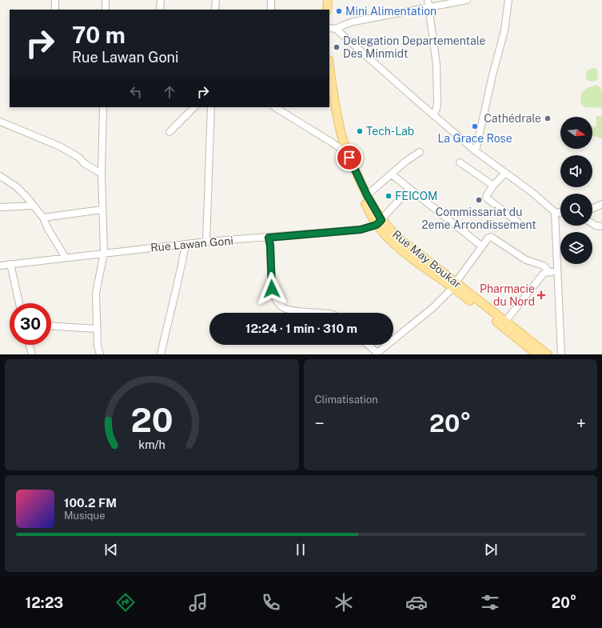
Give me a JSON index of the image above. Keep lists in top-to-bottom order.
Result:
{
  "streets": {
    "main road": ["Rue May Boukar"],
    "street": ["Rue Lawan Goni"]
  },
  "crossings": [
    ["Rue Lawan Goni", "Rue May Boukar"]
  ],
  "places": {
    "other": [
      "Mini Alimentation",
      "Delegation Departementale Des Minmidt",
      "Cathédrale",
      "La Grace Rose",
      "Tech-Lab",
      "FEICOM",
      "Commissariat du 2eme Arrondissement"
    ],
    "health": ["Pharmacie du Nord"]
  },
  "north": "right",
  "page": {
    "turn": ["70 m", "Rue Lawan Goni"],
    "limit": "30",
    "trip": "12:24 · 1 min · 310 m",
    "tile": "Climatisation",
    "heat": ["−", "20°", "+"],
    "song": ["100.2 FM", "Musique"],
    "tabs": ["12:23", "20°"],
    "gauge": ["20", "km/h"]
  }
}
